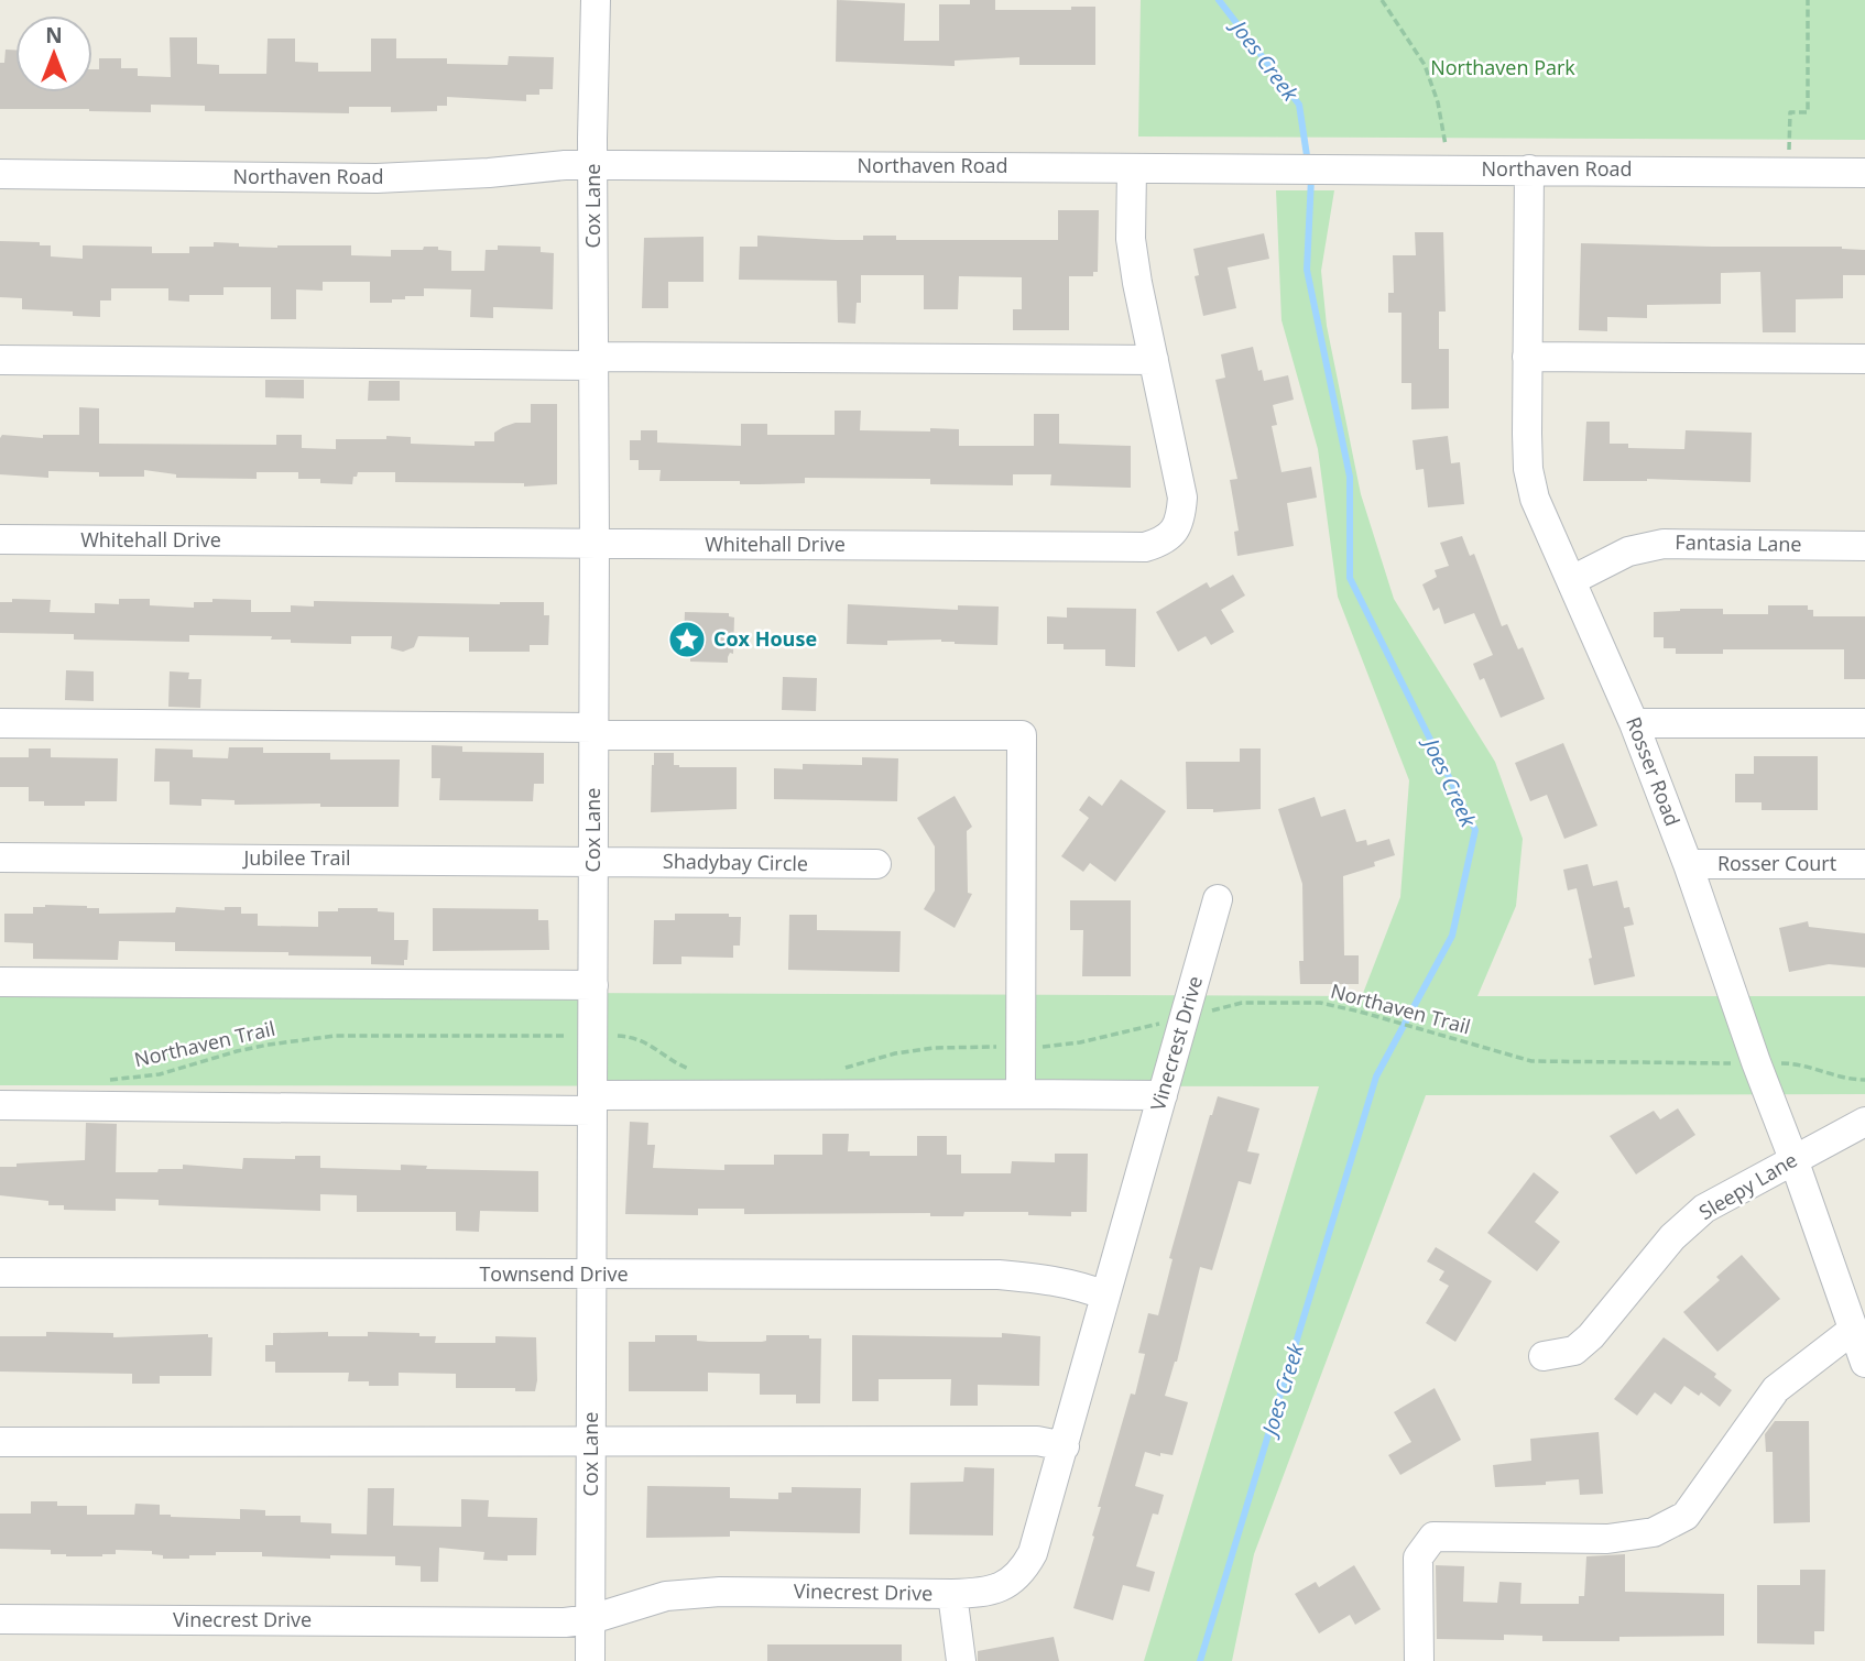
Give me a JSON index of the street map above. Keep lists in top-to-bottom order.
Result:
{
  "streets": {
    "street": [
      "Northaven Road",
      "Cox Lane",
      "Whitehall Drive",
      "Fantasia Lane",
      "Rosser Road",
      "Jubilee Trail",
      "Shadybay Circle",
      "Rosser Court",
      "Vinecrest Drive",
      "Sleepy Lane",
      "Townsend Drive"
    ],
    "path": ["Northaven Trail"]
  },
  "crossings": [
    ["Northaven Road", "Cox Lane"],
    ["Northaven Road", "Whitehall Drive"],
    ["Northaven Road", "Rosser Road"],
    ["Cox Lane", "Whitehall Drive"],
    ["Cox Lane", "Jubilee Trail"],
    ["Cox Lane", "Shadybay Circle"],
    ["Cox Lane", "Vinecrest Drive"],
    ["Cox Lane", "Townsend Drive"],
    ["Fantasia Lane", "Rosser Road"],
    ["Rosser Road", "Rosser Court"],
    ["Rosser Road", "Northaven Trail"],
    ["Rosser Road", "Sleepy Lane"],
    ["Jubilee Trail", "Shadybay Circle"],
    ["Northaven Trail", "Vinecrest Drive"],
    ["Vinecrest Drive", "Townsend Drive"]
  ],
  "water": ["Joes Creek"],
  "parks": ["Northaven Park"],
  "places": {
    "place": ["Cox House"]
  },
  "north": "top"
}
